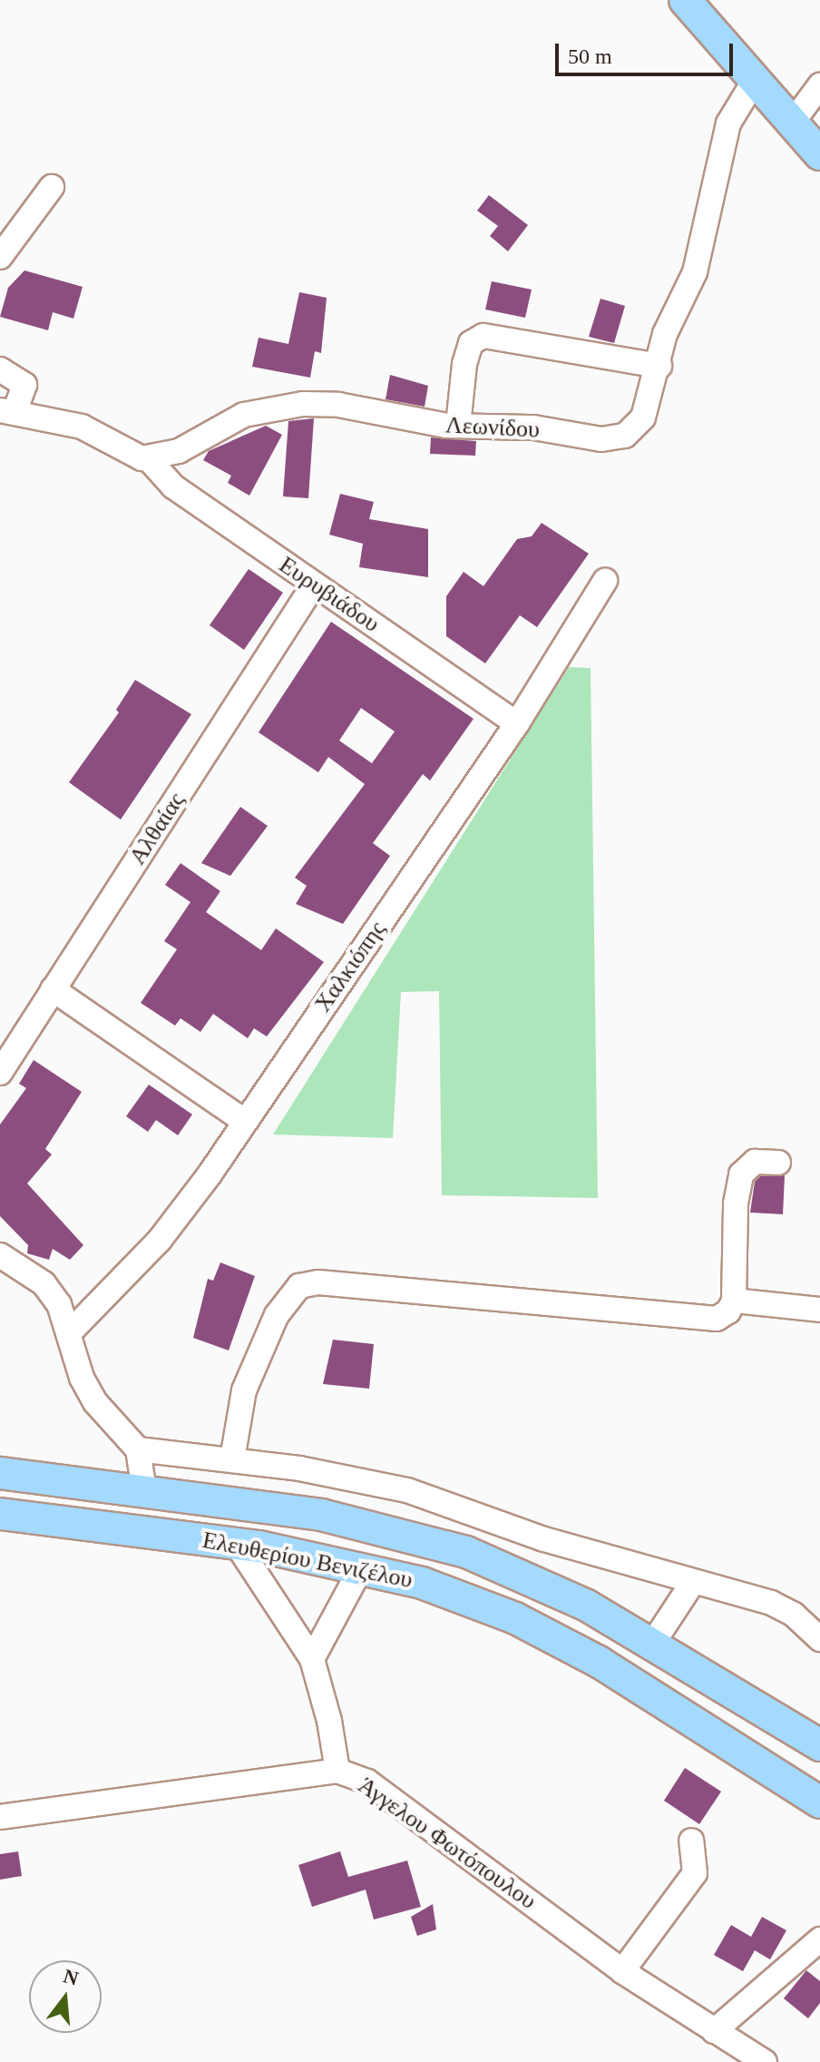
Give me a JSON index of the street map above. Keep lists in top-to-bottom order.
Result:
{
  "streets": {
    "main road": ["Ελευθερίου Βενιζέλου"],
    "street": [
      "Λεωνίδου",
      "Ευρυβιάδου",
      "Αλθαίας",
      "Χαλκιόπης",
      "Άγγελου Φωτόπουλου"
    ]
  },
  "crossings": [
    ["Λεωνίδου", "Ευρυβιάδου"],
    ["Ευρυβιάδου", "Αλθαίας"],
    ["Ευρυβιάδου", "Χαλκιόπης"]
  ],
  "scale_bar": "50 m",
  "north": "top"
}
